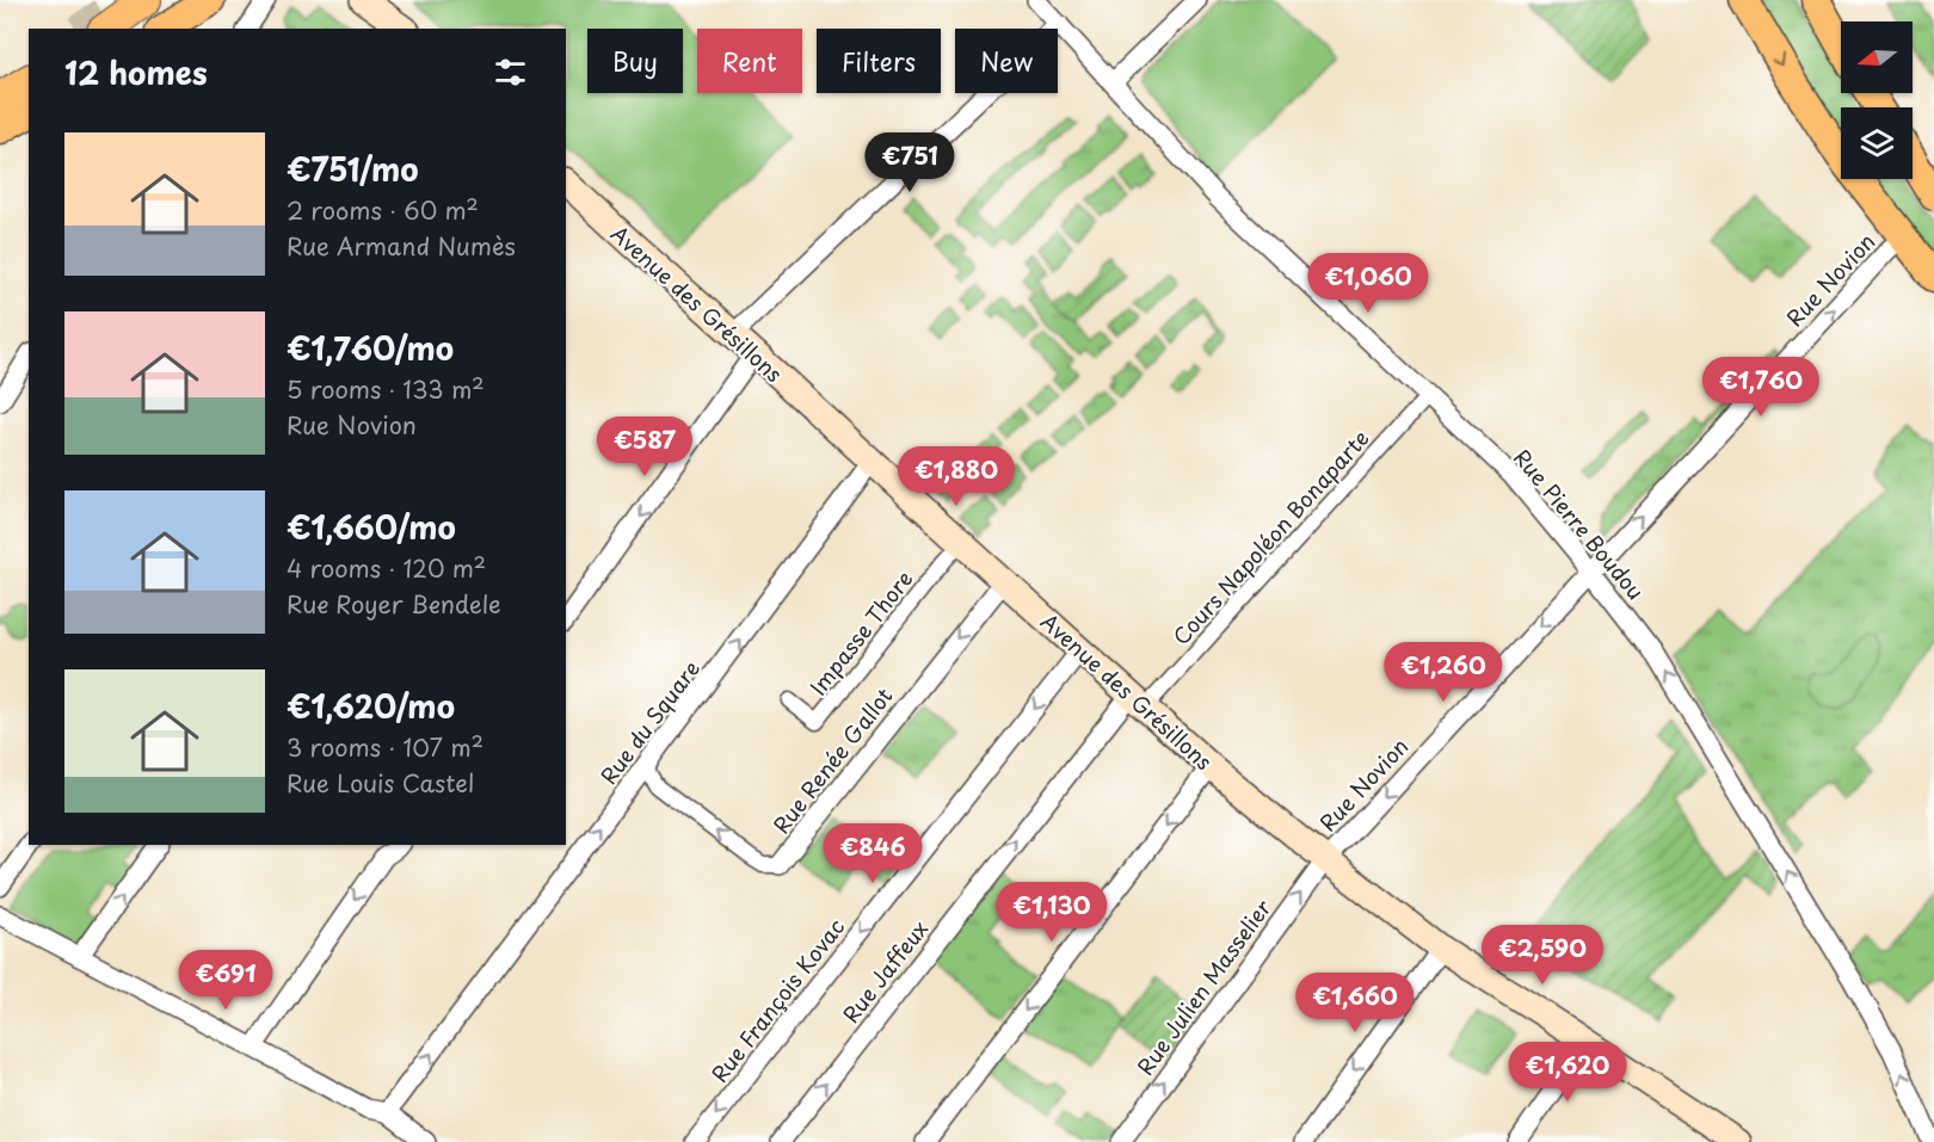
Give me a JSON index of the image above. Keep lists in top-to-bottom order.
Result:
{
  "streets": {
    "main road": ["Avenue des Grésillons"],
    "street": [
      "Rue Novion",
      "Rue Pierre Boudou",
      "Cours Napoléon Bonaparte",
      "Impasse Thore",
      "Rue du Square",
      "Rue Renée Gallot",
      "Rue Jaffeux",
      "Rue Julien Masselier",
      "Rue François Kovac"
    ]
  },
  "crossings": [
    ["Rue Novion", "Avenue des Grésillons"],
    ["Rue Novion", "Rue Pierre Boudou"],
    ["Rue Novion", "Rue Julien Masselier"],
    ["Avenue des Grésillons", "Cours Napoléon Bonaparte"],
    ["Avenue des Grésillons", "Impasse Thore"],
    ["Avenue des Grésillons", "Rue du Square"],
    ["Avenue des Grésillons", "Rue Renée Gallot"],
    ["Avenue des Grésillons", "Rue Jaffeux"],
    ["Avenue des Grésillons", "Rue Julien Masselier"],
    ["Avenue des Grésillons", "Rue François Kovac"],
    ["Rue Pierre Boudou", "Cours Napoléon Bonaparte"],
    ["Cours Napoléon Bonaparte", "Rue Jaffeux"],
    ["Rue du Square", "Rue Renée Gallot"]
  ],
  "one_way": ["Rue Pierre Boudou", "Rue François Kovac"],
  "north": "left",
  "page": {
    "chip": [
      "Buy",
      "Rent",
      "Filters",
      "New"
    ],
    "heading": "12 homes",
    "list": [
      {
        "name": "€751/mo",
        "note": "2 rooms · 60 m² · Rue Armand Numès"
      },
      {
        "name": "€1,760/mo",
        "note": "5 rooms · 133 m² · Rue Novion"
      },
      {
        "name": "€1,660/mo",
        "note": "4 rooms · 120 m² · Rue Royer Bendele"
      },
      {
        "name": "€1,620/mo",
        "note": "3 rooms · 107 m² · Rue Louis Castel"
      }
    ],
    "price": [
      "€751",
      "€1,060",
      "€1,760",
      "€587",
      "€1,880",
      "€1,260",
      "€846",
      "€1,130",
      "€2,590",
      "€691",
      "€1,660",
      "€1,620"
    ]
  }
}
